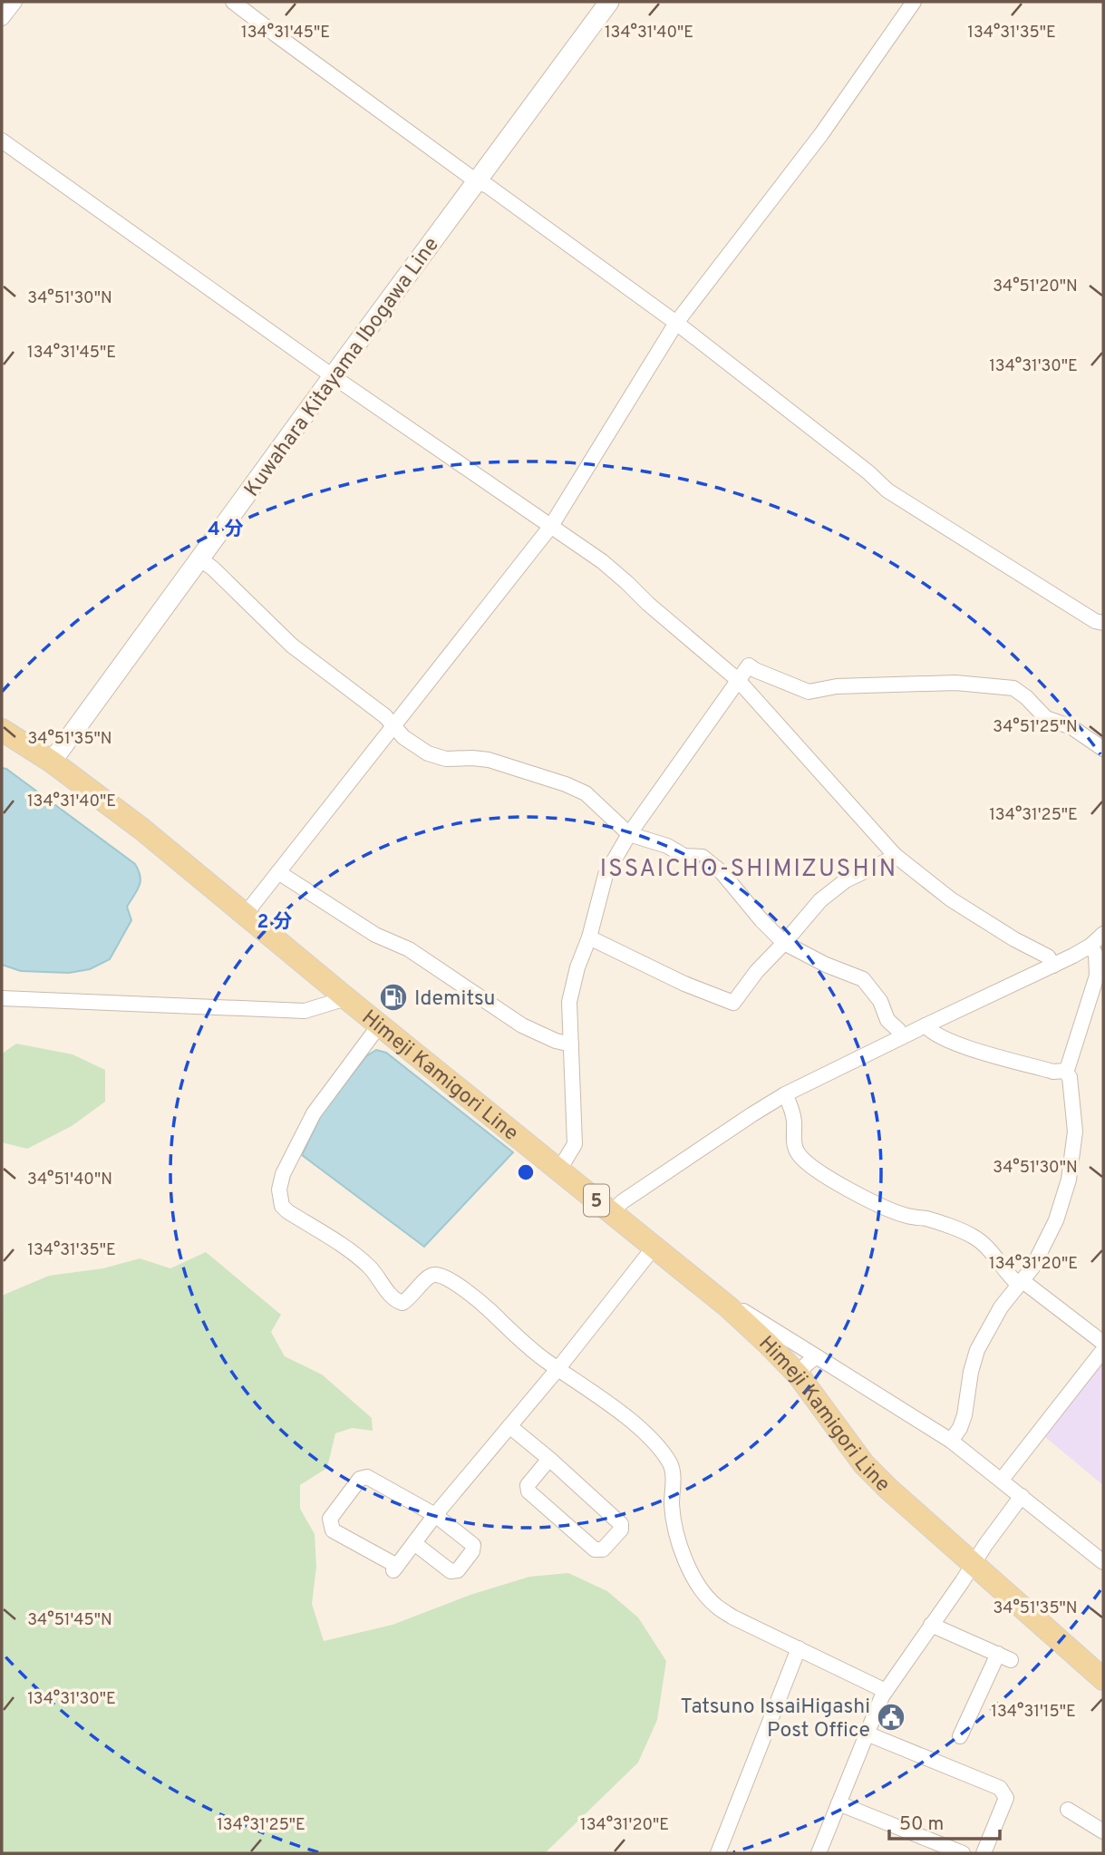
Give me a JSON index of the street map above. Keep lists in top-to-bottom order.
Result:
{
  "streets": {
    "main road": ["Kuwahara Kitayama Ibogawa Line", "Himeji Kamigori Line", "5"]
  },
  "crossings": [
    ["Kuwahara Kitayama Ibogawa Line", "Himeji Kamigori Line"]
  ],
  "districts": ["ISSAICHO-SHIMIZUSHIN"],
  "places": {
    "fuel station": ["Idemitsu"],
    "public building": ["Tatsuno IssaiHigashi Post Office"]
  },
  "scale_bar": "50 m",
  "coordinates": [
    "134°31'45\"E",
    "134°31'40\"E",
    "134°31'35\"E",
    "34°51'20\"N",
    "34°51'30\"N",
    "134°31'30\"E",
    "34°51'25\"N",
    "34°51'35\"N",
    "134°31'25\"E",
    "34°51'40\"N",
    "134°31'20\"E",
    "34°51'45\"N",
    "134°31'15\"E"
  ],
  "rings": ["4 分", "2 分"]
}
